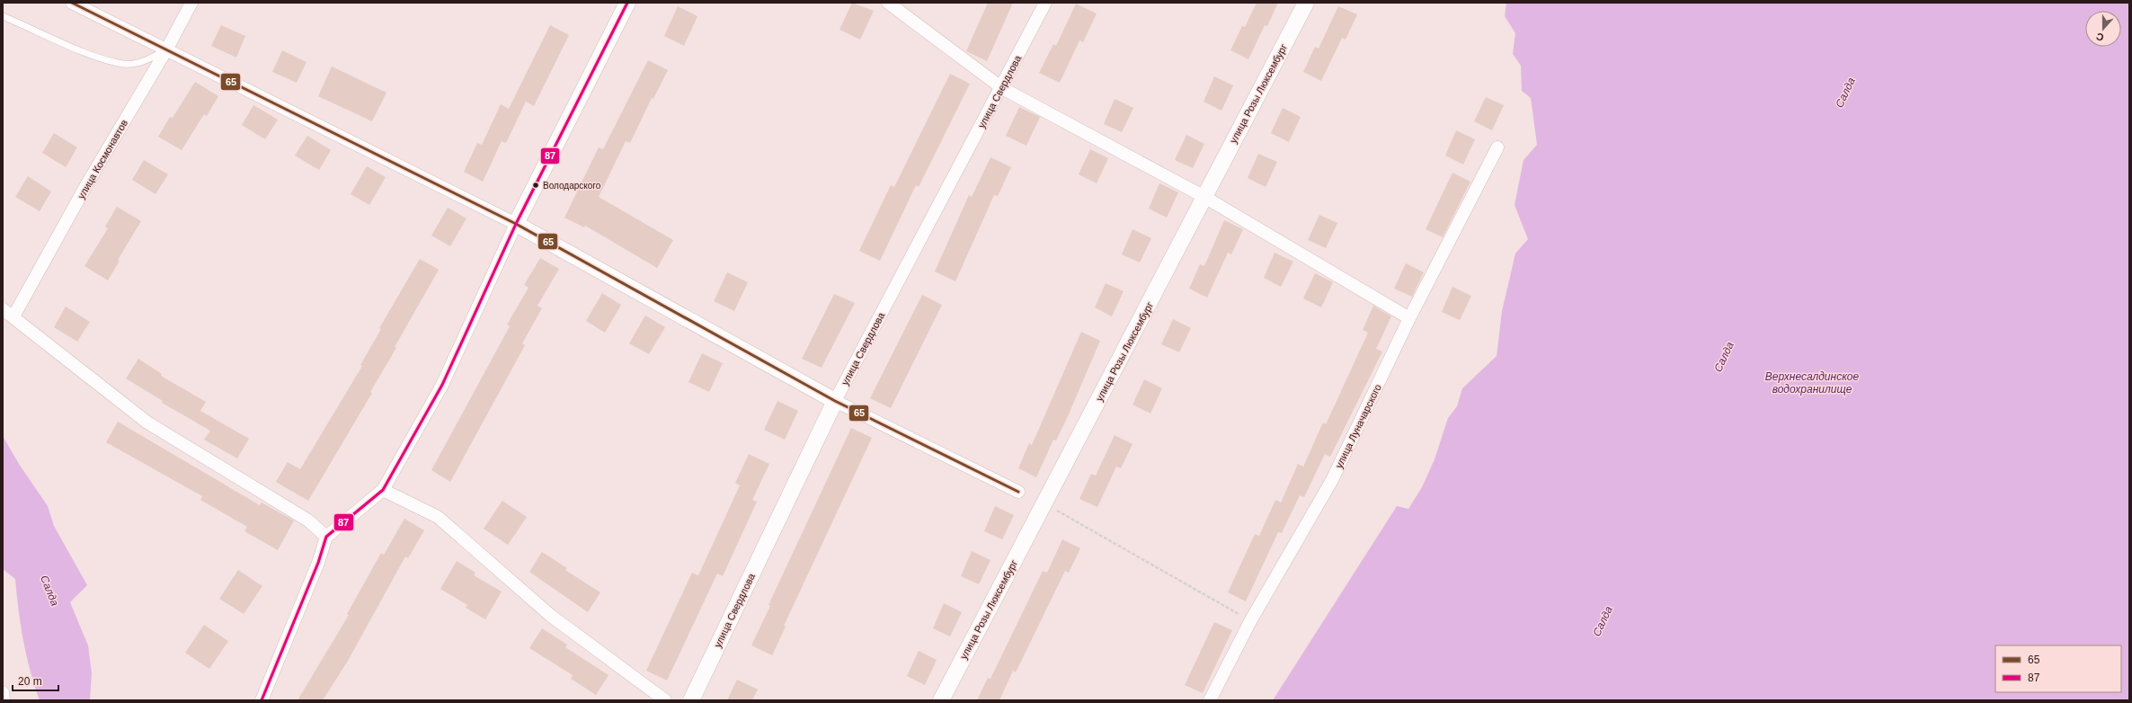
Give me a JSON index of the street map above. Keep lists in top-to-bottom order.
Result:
{
  "streets": {
    "street": [
      "улица Свердлова",
      "улица Розы Люксембург",
      "улица Космонавтов",
      "улица Луначарского"
    ]
  },
  "water": ["Салда", "Верхнесалдинское водохранилище"],
  "places": ["Володарского"],
  "lines": ["transit line 65", "transit line 87"],
  "legend": ["65", "87"],
  "scale_bar": "20 m",
  "north": "bottom"
}
